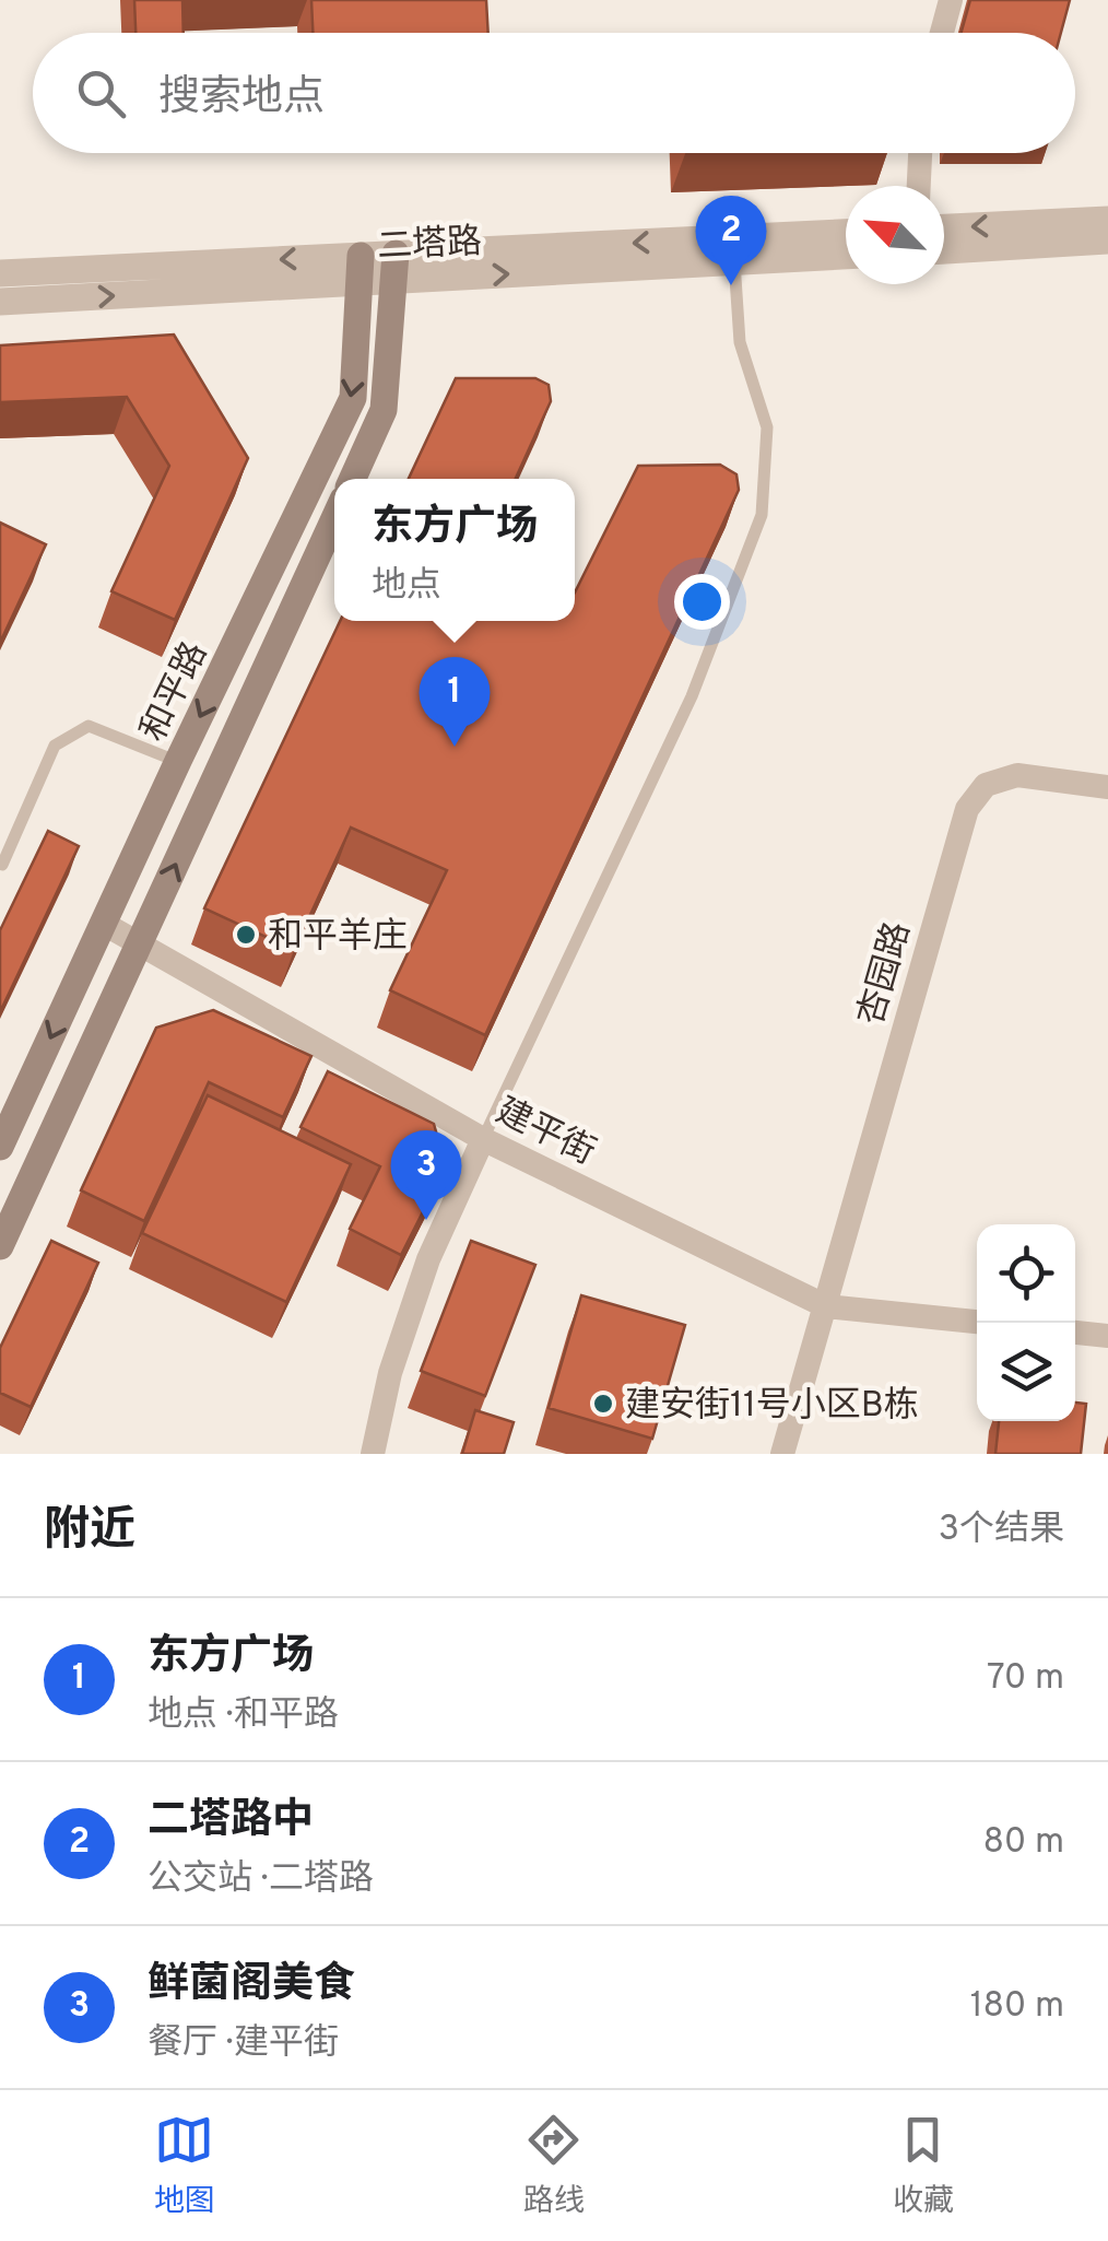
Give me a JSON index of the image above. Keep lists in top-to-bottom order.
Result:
{
  "streets": {
    "main road": ["和平路"],
    "street": ["二塔路", "杏园路", "建平街"]
  },
  "crossings": [
    ["二塔路", "和平路"],
    ["和平路", "建平街"],
    ["杏园路", "建平街"]
  ],
  "places": ["和平羊庄", "建安街11号小区B栋"],
  "north": "top left",
  "page": {
    "search": "搜索地点",
    "pins": ["2", "1", "3"],
    "popup": ["东方广场", "地点"],
    "heading": ["附近", "3个结果"],
    "list": [
      {
        "mark": "1",
        "name": "东方广场",
        "note": "地点 · 和平路",
        "value": "70 m"
      },
      {
        "mark": "2",
        "name": "二塔路中",
        "note": "公交站 · 二塔路",
        "value": "80 m"
      },
      {
        "mark": "3",
        "name": "鲜菌阁美食",
        "note": "餐厅 · 建平街",
        "value": "180 m"
      }
    ],
    "nav": ["地图", "路线", "收藏"]
  }
}
